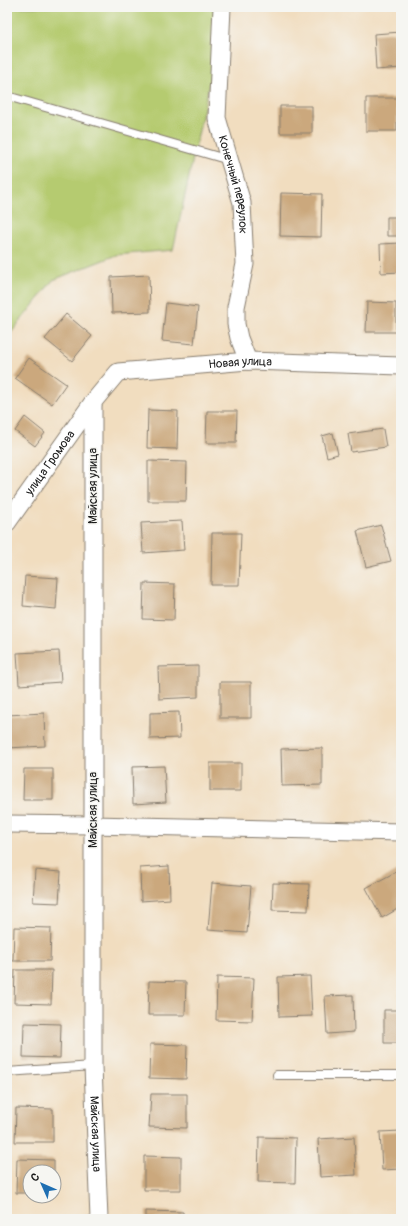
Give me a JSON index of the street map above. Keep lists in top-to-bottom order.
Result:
{
  "streets": {
    "street": [
      "Конечный переулок",
      "Новая улица",
      "улица Громова",
      "Майская улица"
    ]
  },
  "crossings": [
    ["Конечный переулок", "Новая улица"],
    ["Новая улица", "улица Громова"],
    ["Новая улица", "Майская улица"],
    ["улица Громова", "Майская улица"]
  ],
  "north": "top left"
}
